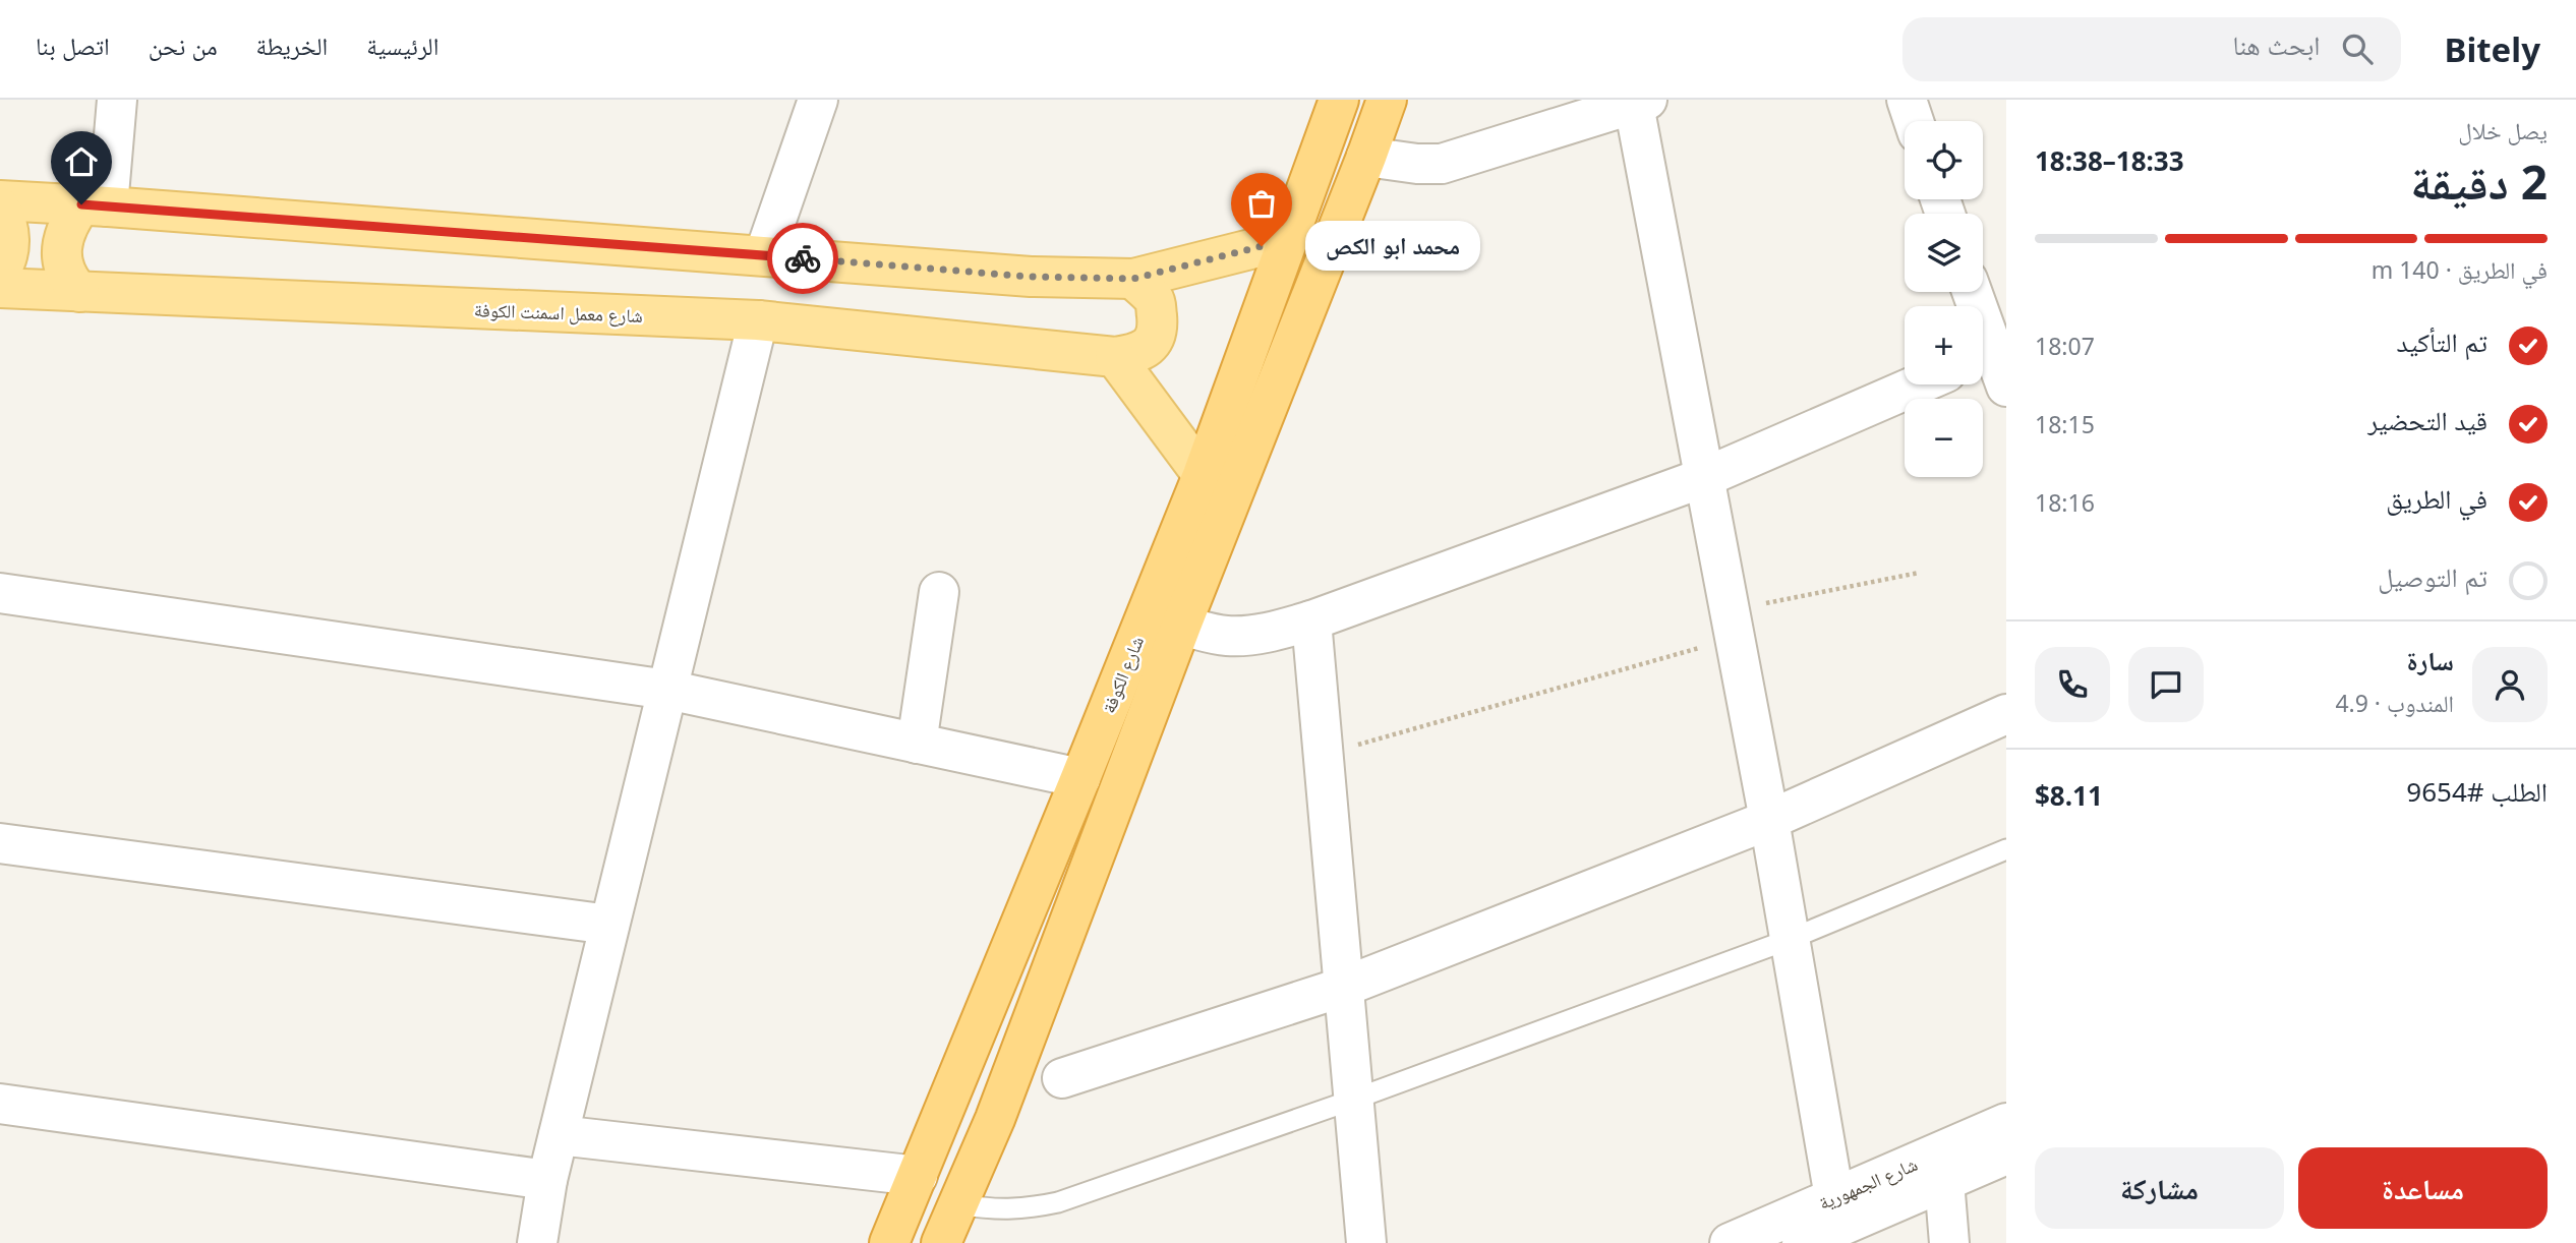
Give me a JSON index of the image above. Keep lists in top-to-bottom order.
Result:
{
  "streets": {
    "highway": ["شارع الكوفة"],
    "main road": ["شارع معمل اسمنت الكوفة"],
    "street": ["شارع الجمهورية"]
  },
  "places": ["محمد ابو الكص"],
  "page": {
    "header": "Bitely",
    "search": "ابحث هنا",
    "nav": [
      "الرئيسية",
      "الخريطة",
      "من نحن",
      "اتصل بنا"
    ],
    "heading": ["2 دقيقة", "يصل خلال", "18:33–18:38"],
    "panel": [
      "سارة",
      "المندوب · 4.9",
      "الطلب #9654",
      "$8.11"
    ],
    "map_buttons": ["+", "−"],
    "bar": "في الطريق · 140 m",
    "bubble": "محمد ابو الكص",
    "list": [
      ["تم التأكيد", "18:07"],
      ["قيد التحضير", "18:15"],
      ["في الطريق", "18:16"],
      "تم التوصيل"
    ],
    "buttons": ["مساعدة", "مشاركة"]
  }
}
